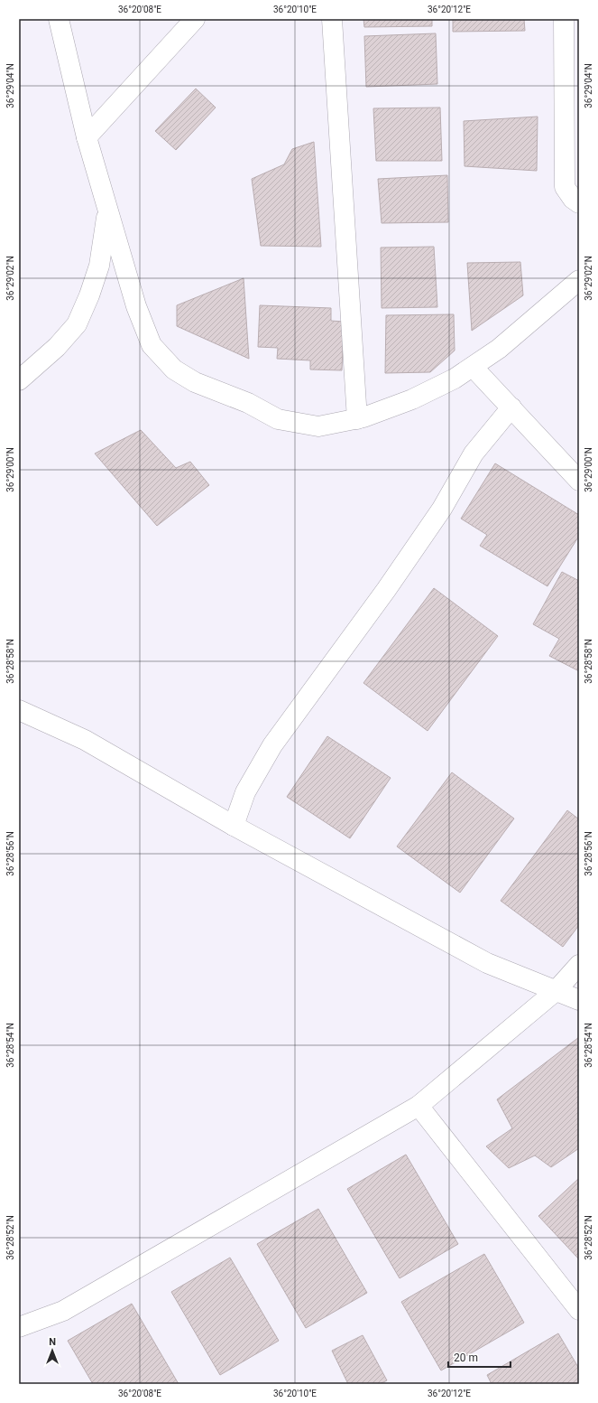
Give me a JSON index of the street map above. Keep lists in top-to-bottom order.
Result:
{
  "scale_bar": "20 m",
  "north": "top",
  "coordinates": [
    "36°20'08\"E",
    "36°20'10\"E",
    "36°20'12\"E",
    "36°29'04\"N",
    "36°29'02\"N",
    "36°29'00\"N",
    "36°28'58\"N",
    "36°28'56\"N",
    "36°28'54\"N",
    "36°28'52\"N"
  ]
}
